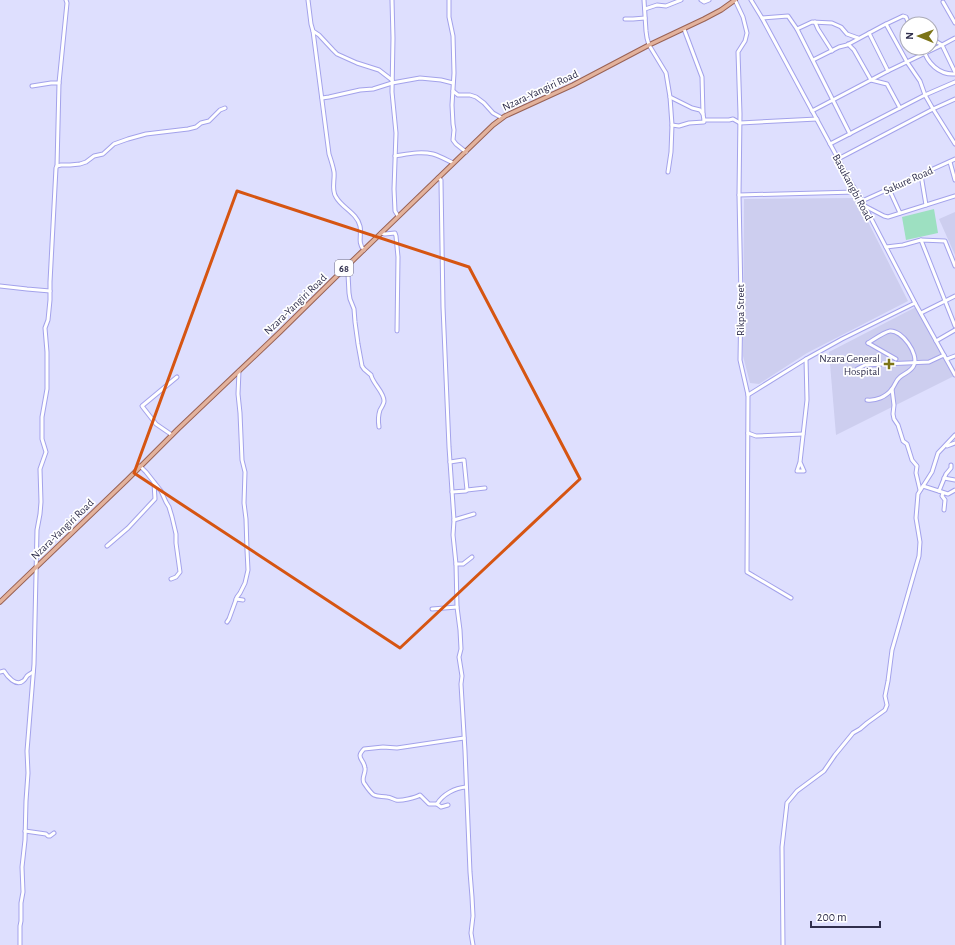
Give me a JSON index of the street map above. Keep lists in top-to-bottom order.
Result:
{
  "streets": {
    "main road": ["Nzara-Yangiri Road", "68"],
    "street": ["Sakure Road", "Basukangbi Road", "Rikpa Street"]
  },
  "crossings": [
    ["Nzara-Yangiri Road", "Rikpa Street"],
    ["Sakure Road", "Basukangbi Road"]
  ],
  "places": {
    "health": ["Nzara General Hospital"]
  },
  "scale_bar": "200 m",
  "north": "left"
}
